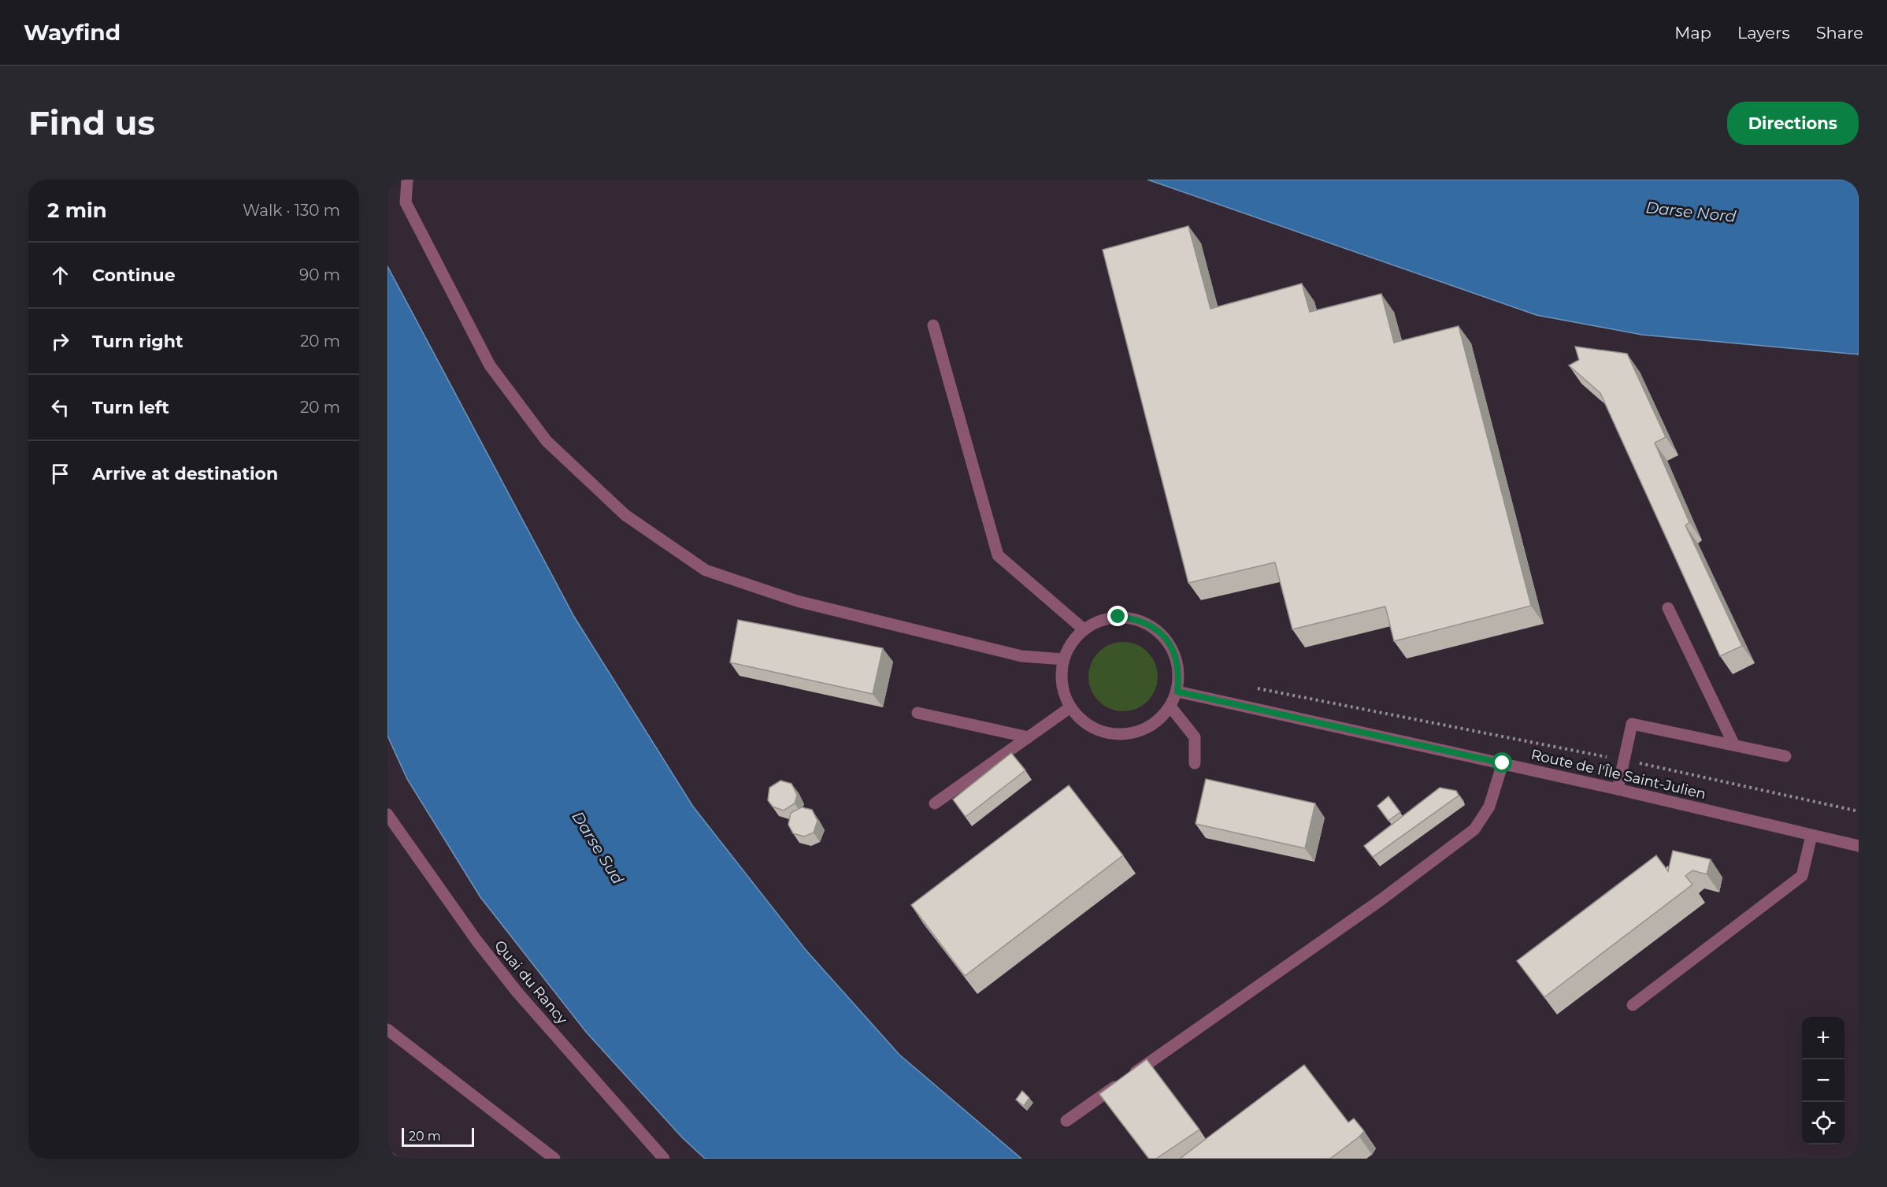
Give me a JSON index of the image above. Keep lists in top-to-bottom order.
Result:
{
  "streets": {
    "street": ["Route de l'Île Saint-Julien", "Quai du Rancy"]
  },
  "water": ["Darse Nord", "Darse Sud"],
  "scale_bar": "20 m",
  "page": {
    "header": "Wayfind",
    "nav": ["Map", "Layers", "Share"],
    "buttons": "Directions",
    "title": "Find us",
    "heading": ["2 min", "Walk · 130 m"],
    "list": [
      ["Continue", "90 m"],
      ["Turn right", "20 m"],
      ["Turn left", "20 m"],
      "Arrive at destination"
    ],
    "map_buttons": ["+", "−"],
    "scale": "20 m"
  }
}
